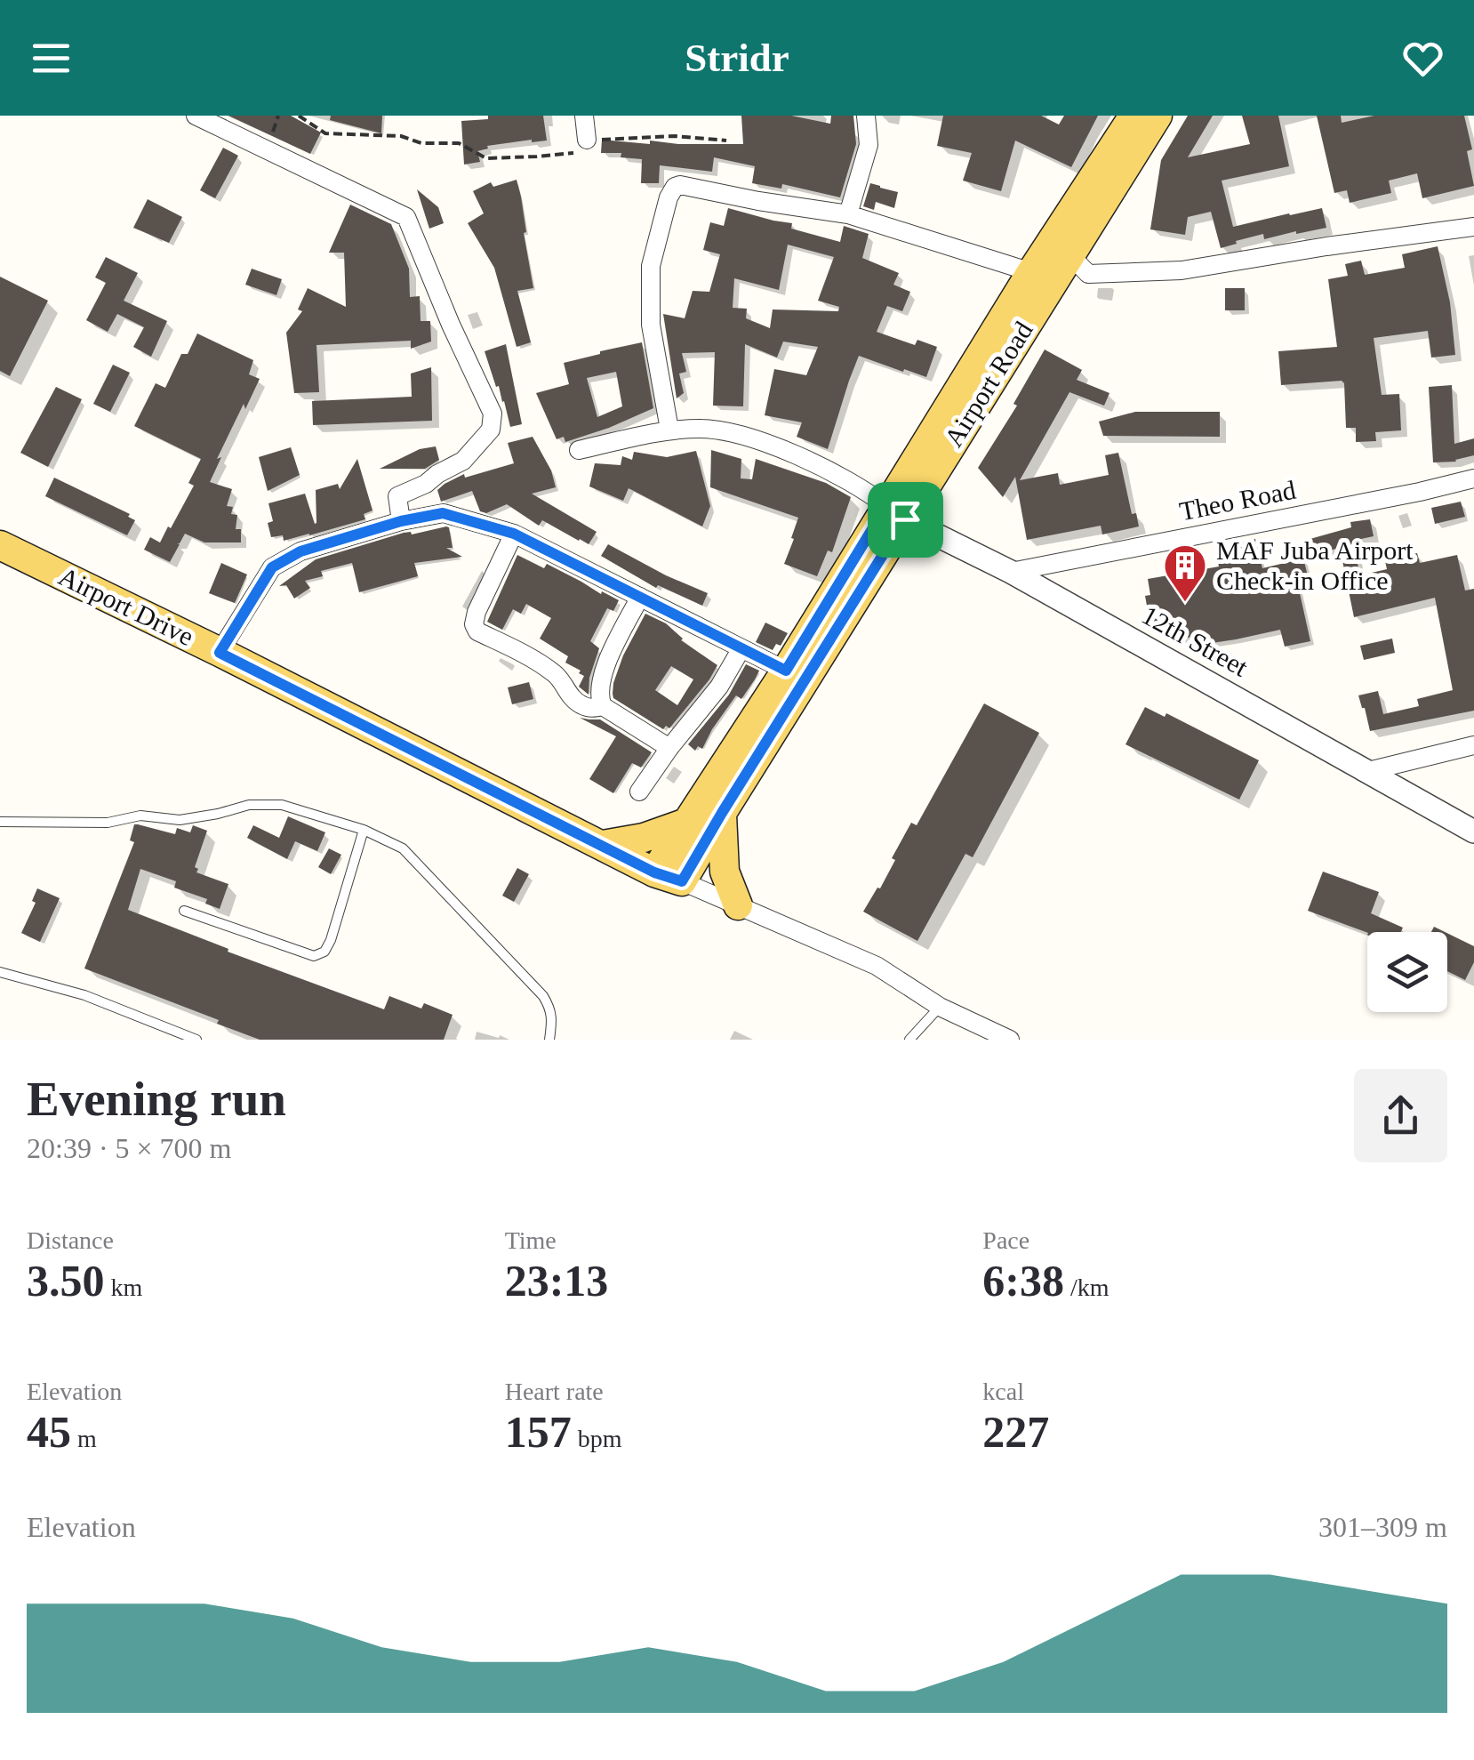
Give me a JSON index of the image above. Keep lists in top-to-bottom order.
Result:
{
  "streets": {
    "main road": ["Airport Road", "Airport Drive"],
    "street": ["Theo Road", "12th Street"]
  },
  "crossings": [
    ["Airport Road", "Airport Drive"],
    ["Airport Road", "12th Street"],
    ["Theo Road", "12th Street"]
  ],
  "places": {
    "building": ["MAF Juba Airport Check-in Office"]
  },
  "page": {
    "header": "Stridr",
    "heading": ["Evening run", "20:39 · 5 × 700 m"],
    "stats": [
      ["Distance", "3.50 km"],
      ["Time", "23:13"],
      ["Pace", "6:38 /km"],
      ["Elevation", "45 m"],
      ["Heart rate", "157 bpm"],
      ["kcal", "227"]
    ],
    "chart": ["Elevation", "301–309 m"]
  }
}
